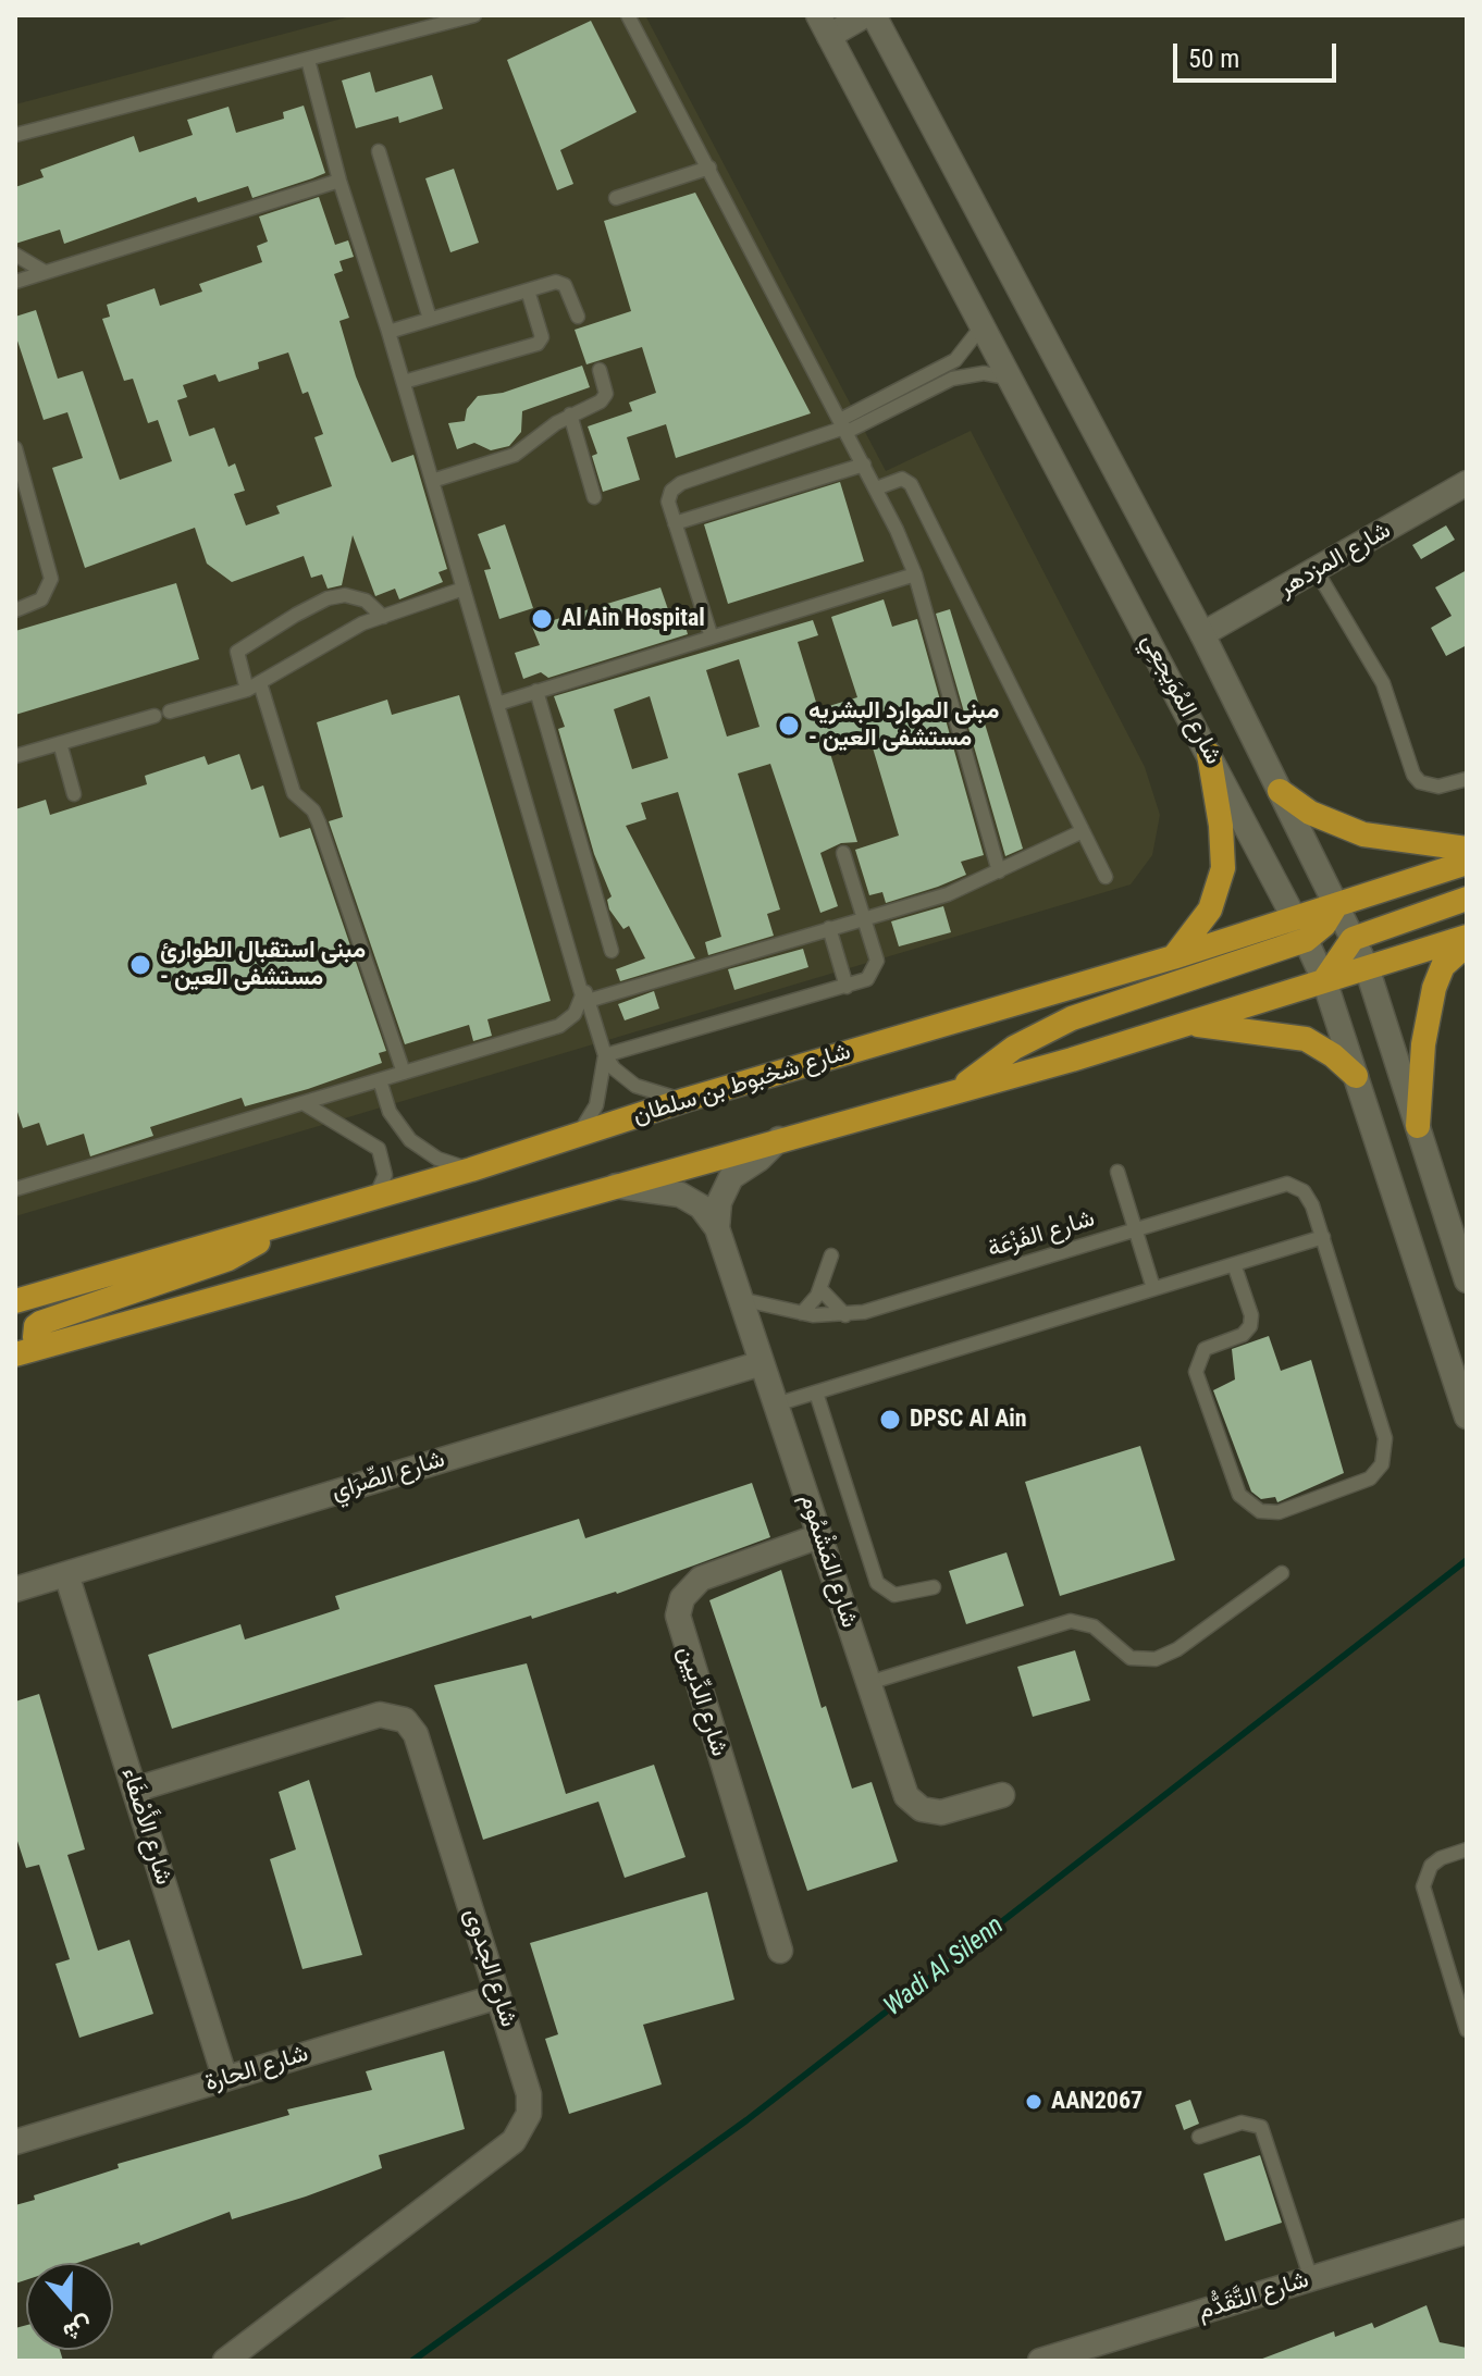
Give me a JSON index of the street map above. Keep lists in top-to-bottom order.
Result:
{
  "streets": {
    "main road": ["شارع شخبوط بن سلطان"],
    "street": [
      "شارع المزدهر",
      "شارع المُوَيجعِي",
      "شارع الصِّرَاي",
      "شارع المَشْمُوم",
      "شارع الدِّيين",
      "شارع الأَصْفَاء",
      "شارع الجدوى",
      "شارع الحارة",
      "شارع التَّقَدُّم"
    ],
    "lane": ["شارع الفَزْعَة"]
  },
  "crossings": [
    ["شارع المزدهر", "شارع المُوَيجعِي"],
    ["شارع المُوَيجعِي", "شارع شخبوط بن سلطان"],
    ["شارع الفَزْعَة", "شارع المَشْمُوم"],
    ["شارع الصِّرَاي", "شارع المَشْمُوم"],
    ["شارع الصِّرَاي", "شارع الأَصْفَاء"],
    ["شارع المَشْمُوم", "شارع الدِّيين"],
    ["شارع الأَصْفَاء", "شارع الجدوى"],
    ["شارع الأَصْفَاء", "شارع الحارة"],
    ["شارع الجدوى", "شارع الحارة"]
  ],
  "water": ["Wadi Al Silenn"],
  "places": [
    "Al Ain Hospital",
    "مبنى الموارد البشريه - مستشفى العين",
    "مبنى استقبال الطوارئ - مستشفى العين",
    "DPSC Al Ain",
    "AAN2067"
  ],
  "scale_bar": "50 m",
  "north": "bottom"
}
